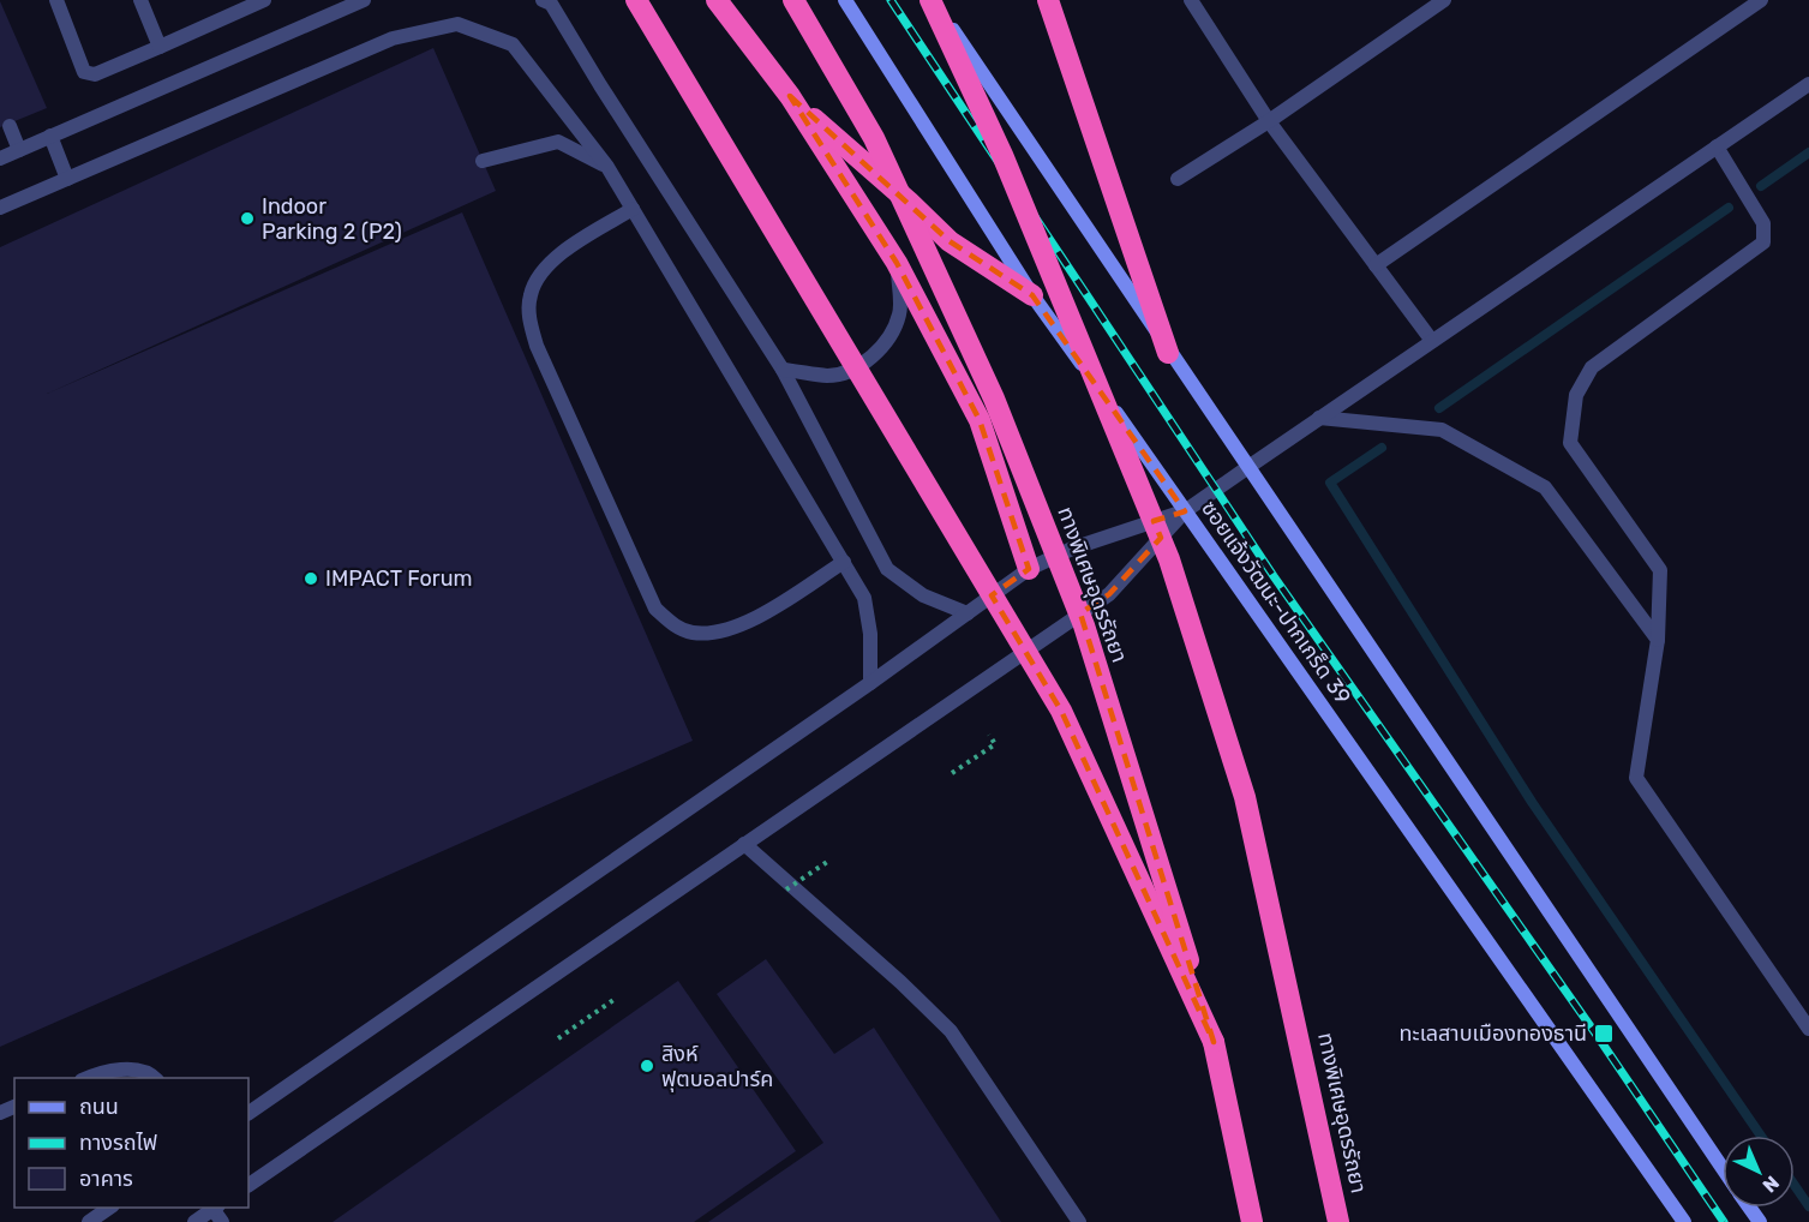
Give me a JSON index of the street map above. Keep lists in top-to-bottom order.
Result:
{
  "streets": {
    "highway": ["ทางพิเศษอุดรรัถยา"],
    "main road": ["ซอยแจ้งวัฒนะ-ปากเกร็ด 39"]
  },
  "places": {
    "other": ["Indoor Parking 2 (P2)", "IMPACT Forum", "สิงห์ ฟุตบอลปาร์ค"],
    "transit": ["ทะเลสาบเมืองทองธานี"]
  },
  "legend": ["ถนน", "ทางรถไฟ", "อาคาร"],
  "north": "bottom right"
}
